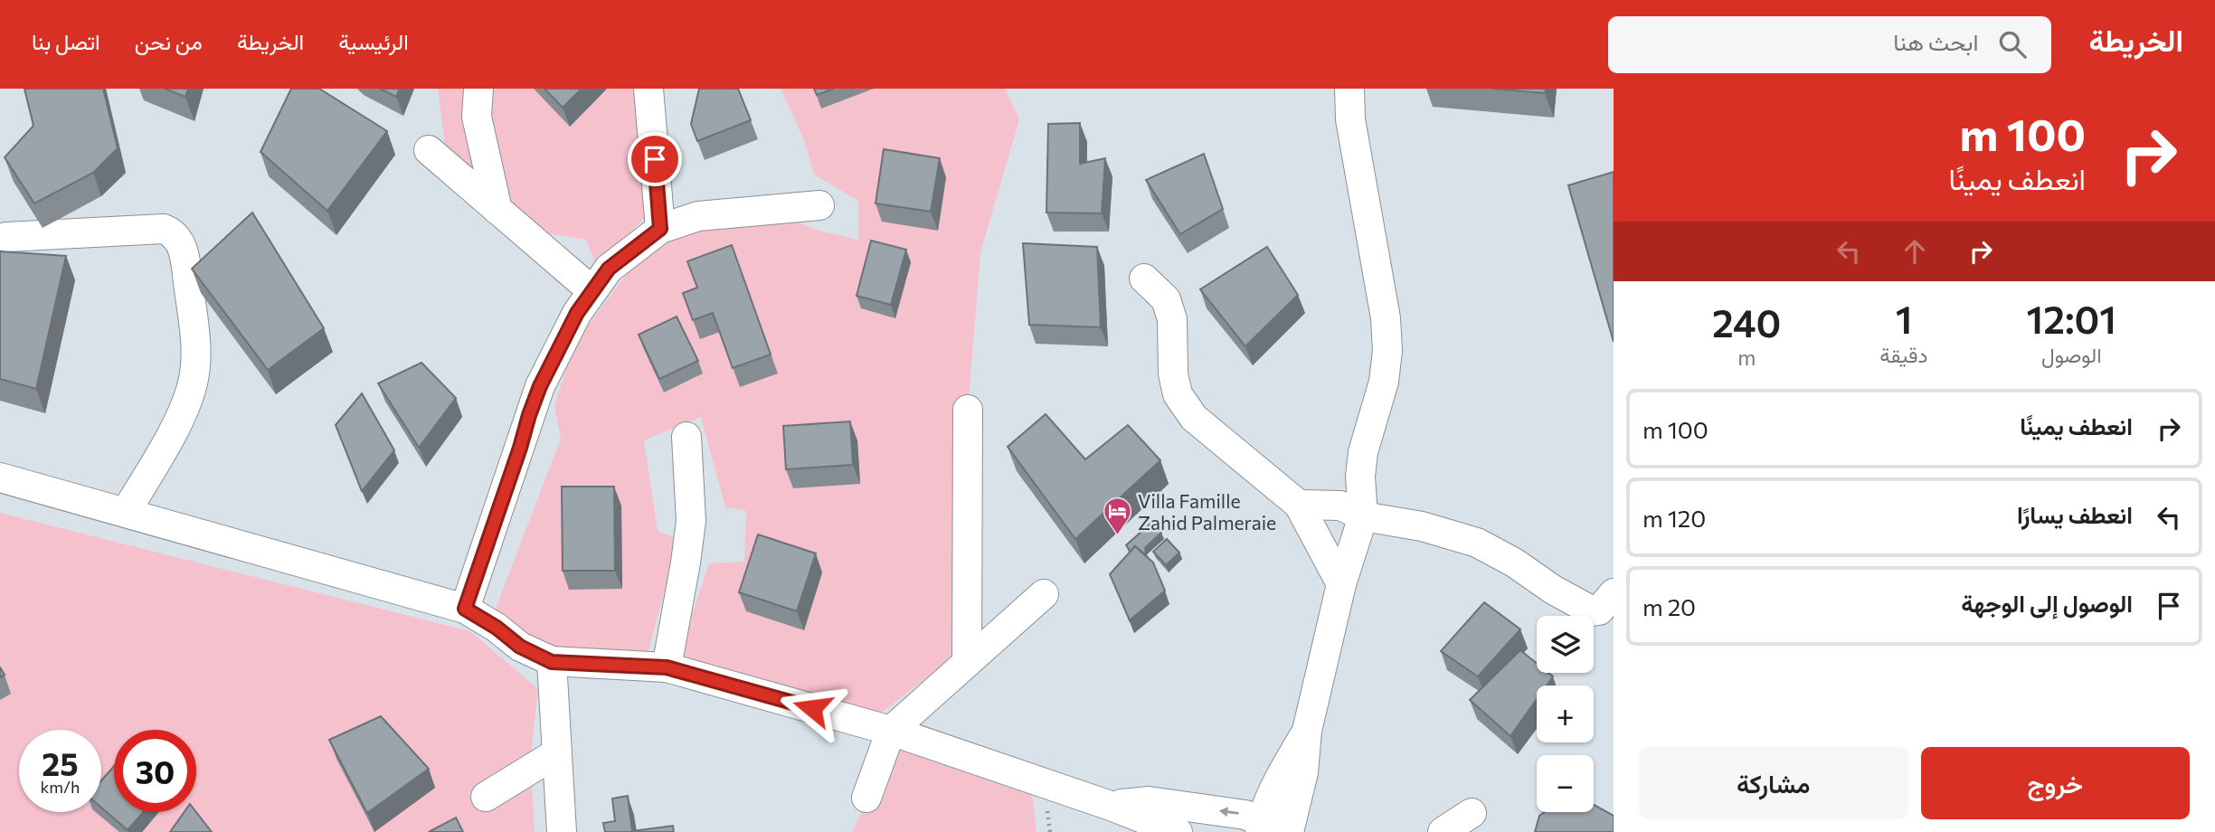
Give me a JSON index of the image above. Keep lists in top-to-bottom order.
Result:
{
  "places": {
    "hotel": ["Villa Famille Zahid Palmeraie"]
  },
  "page": {
    "header": "الخريطة",
    "search": "ابحث هنا",
    "nav": [
      "الرئيسية",
      "الخريطة",
      "من نحن",
      "اتصل بنا"
    ],
    "turn": ["100 m", "انعطف يمينًا"],
    "eta": [
      "12:01",
      "الوصول",
      "1",
      "دقيقة",
      "240",
      "m"
    ],
    "list": [
      {
        "name": "انعطف يمينًا",
        "value": "100 m"
      },
      {
        "name": "انعطف يسارًا",
        "value": "120 m"
      },
      {
        "name": "الوصول إلى الوجهة",
        "value": "20 m"
      }
    ],
    "map_buttons": ["+", "−"],
    "speed": "25 km/h",
    "limit": "30",
    "buttons": ["خروج", "مشاركة"]
  }
}
